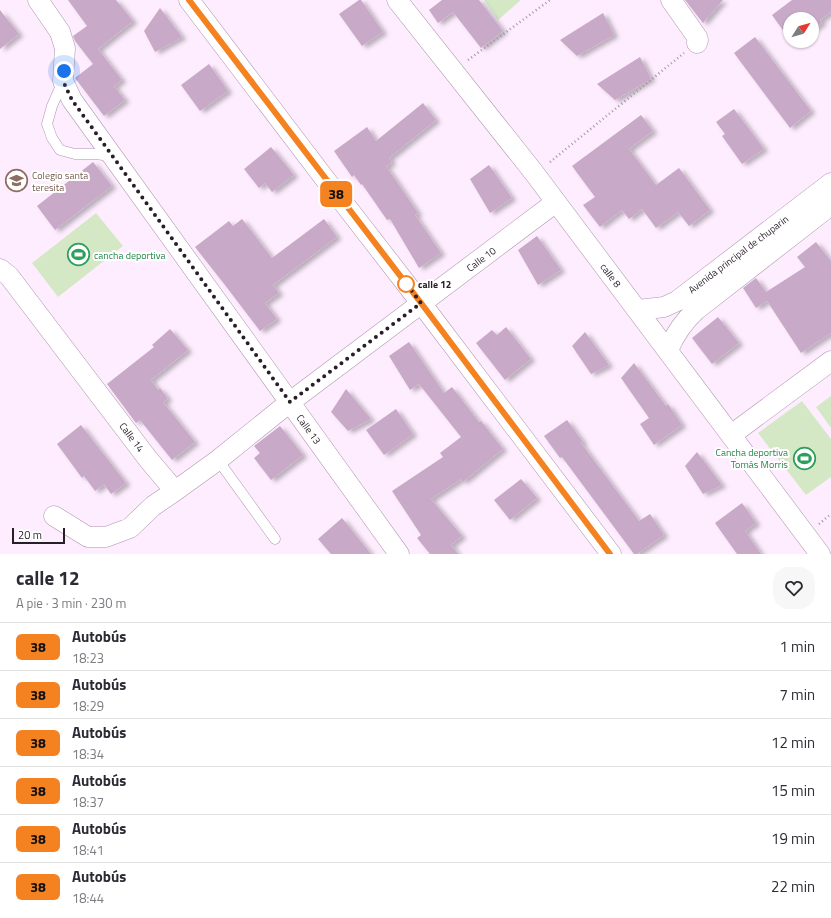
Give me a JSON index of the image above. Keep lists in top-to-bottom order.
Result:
{
  "streets": {
    "street": [
      "Avenida principal de chuparin",
      "Calle 10",
      "calle 8",
      "Calle 13",
      "Calle 14"
    ]
  },
  "crossings": [
    ["Avenida principal de chuparin", "calle 8"],
    ["Calle 10", "calle 8"],
    ["Calle 10", "Calle 13"]
  ],
  "places": {
    "school or university": ["Colegio santa teresita"],
    "sports": ["cancha deportiva", "Cancha deportiva Tomás Morris"],
    "other": ["calle 12"]
  },
  "lines": ["bus line 38"],
  "scale_bar": "20 m",
  "north": "top right",
  "page": {
    "on_map": "38",
    "scale": "20 m",
    "heading": ["calle 12", "A pie · 3 min · 230 m"],
    "list": [
      {
        "mark": "38",
        "name": "Autobús",
        "note": "18:23",
        "value": "1 min"
      },
      {
        "mark": "38",
        "name": "Autobús",
        "note": "18:29",
        "value": "7 min"
      },
      {
        "mark": "38",
        "name": "Autobús",
        "note": "18:34",
        "value": "12 min"
      },
      {
        "mark": "38",
        "name": "Autobús",
        "note": "18:37",
        "value": "15 min"
      },
      {
        "mark": "38",
        "name": "Autobús",
        "note": "18:41",
        "value": "19 min"
      },
      {
        "mark": "38",
        "name": "Autobús",
        "note": "18:44",
        "value": "22 min"
      }
    ]
  }
}
